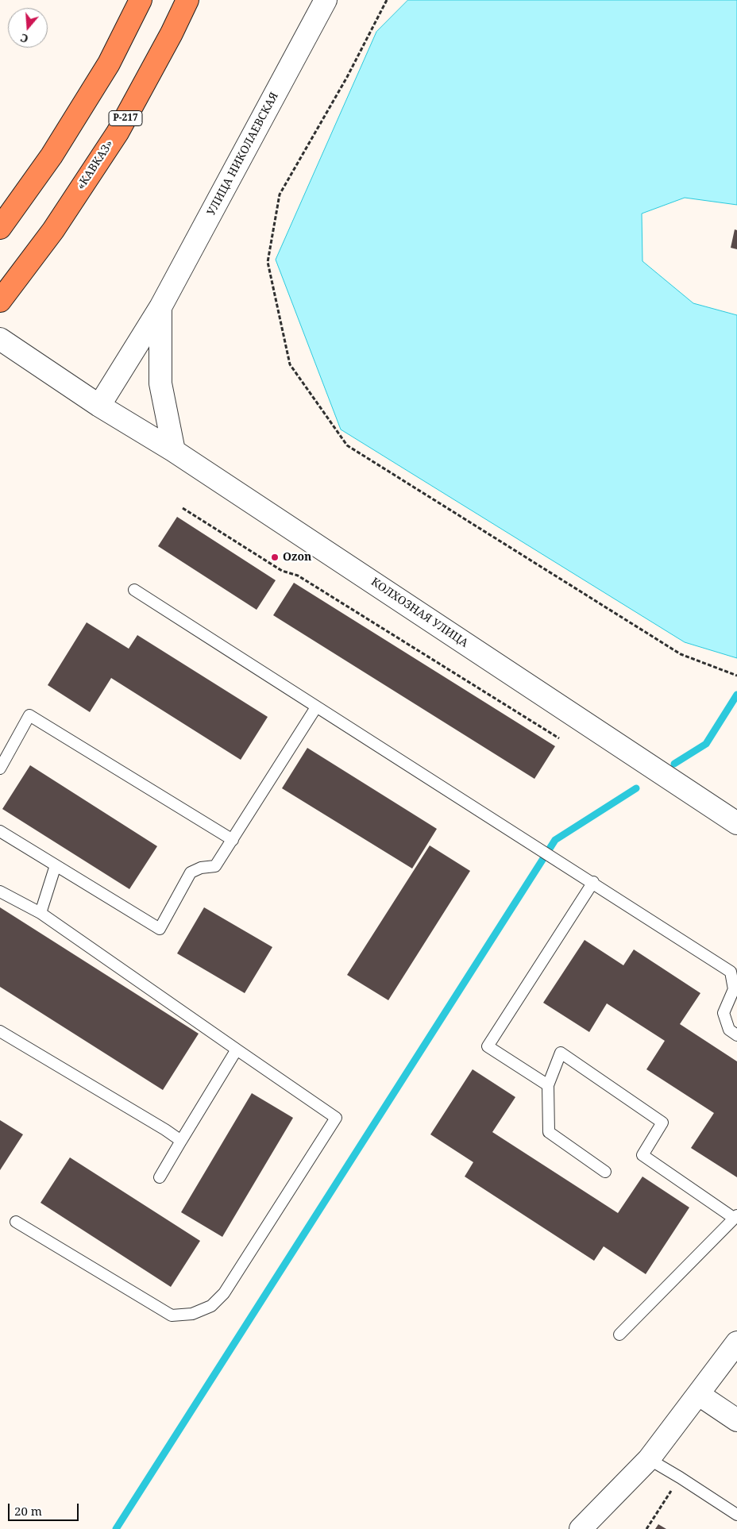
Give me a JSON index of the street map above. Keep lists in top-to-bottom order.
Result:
{
  "streets": {
    "highway": ["Р-217", "«КАВКАЗ»"],
    "street": ["УЛИЦА НИКОЛАЕВСКАЯ", "КОЛХОЗНАЯ УЛИЦА"]
  },
  "crossings": [
    ["УЛИЦА НИКОЛАЕВСКАЯ", "КОЛХОЗНАЯ УЛИЦА"]
  ],
  "places": ["Ozon"],
  "scale_bar": "20 m",
  "north": "bottom"
}
